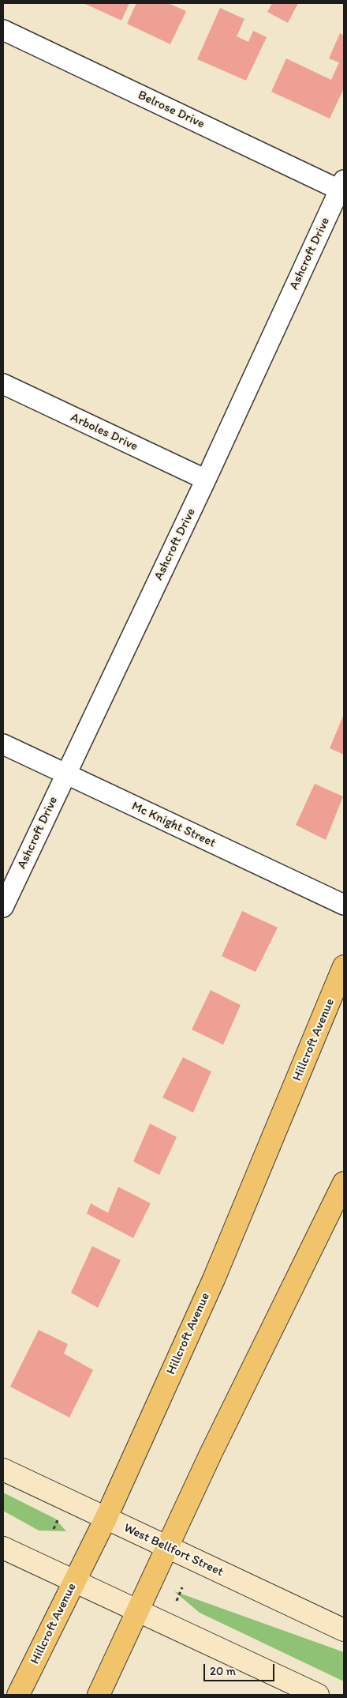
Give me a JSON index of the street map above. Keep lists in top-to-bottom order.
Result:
{
  "streets": {
    "main road": ["Hillcroft Avenue", "West Bellfort Street"],
    "street": [
      "Belrose Drive",
      "Ashcroft Drive",
      "Arboles Drive",
      "Mc Knight Street"
    ]
  },
  "crossings": [
    ["Belrose Drive", "Ashcroft Drive"],
    ["Ashcroft Drive", "Arboles Drive"],
    ["Ashcroft Drive", "Mc Knight Street"],
    ["Hillcroft Avenue", "West Bellfort Street"]
  ],
  "scale_bar": "20 m"
}
